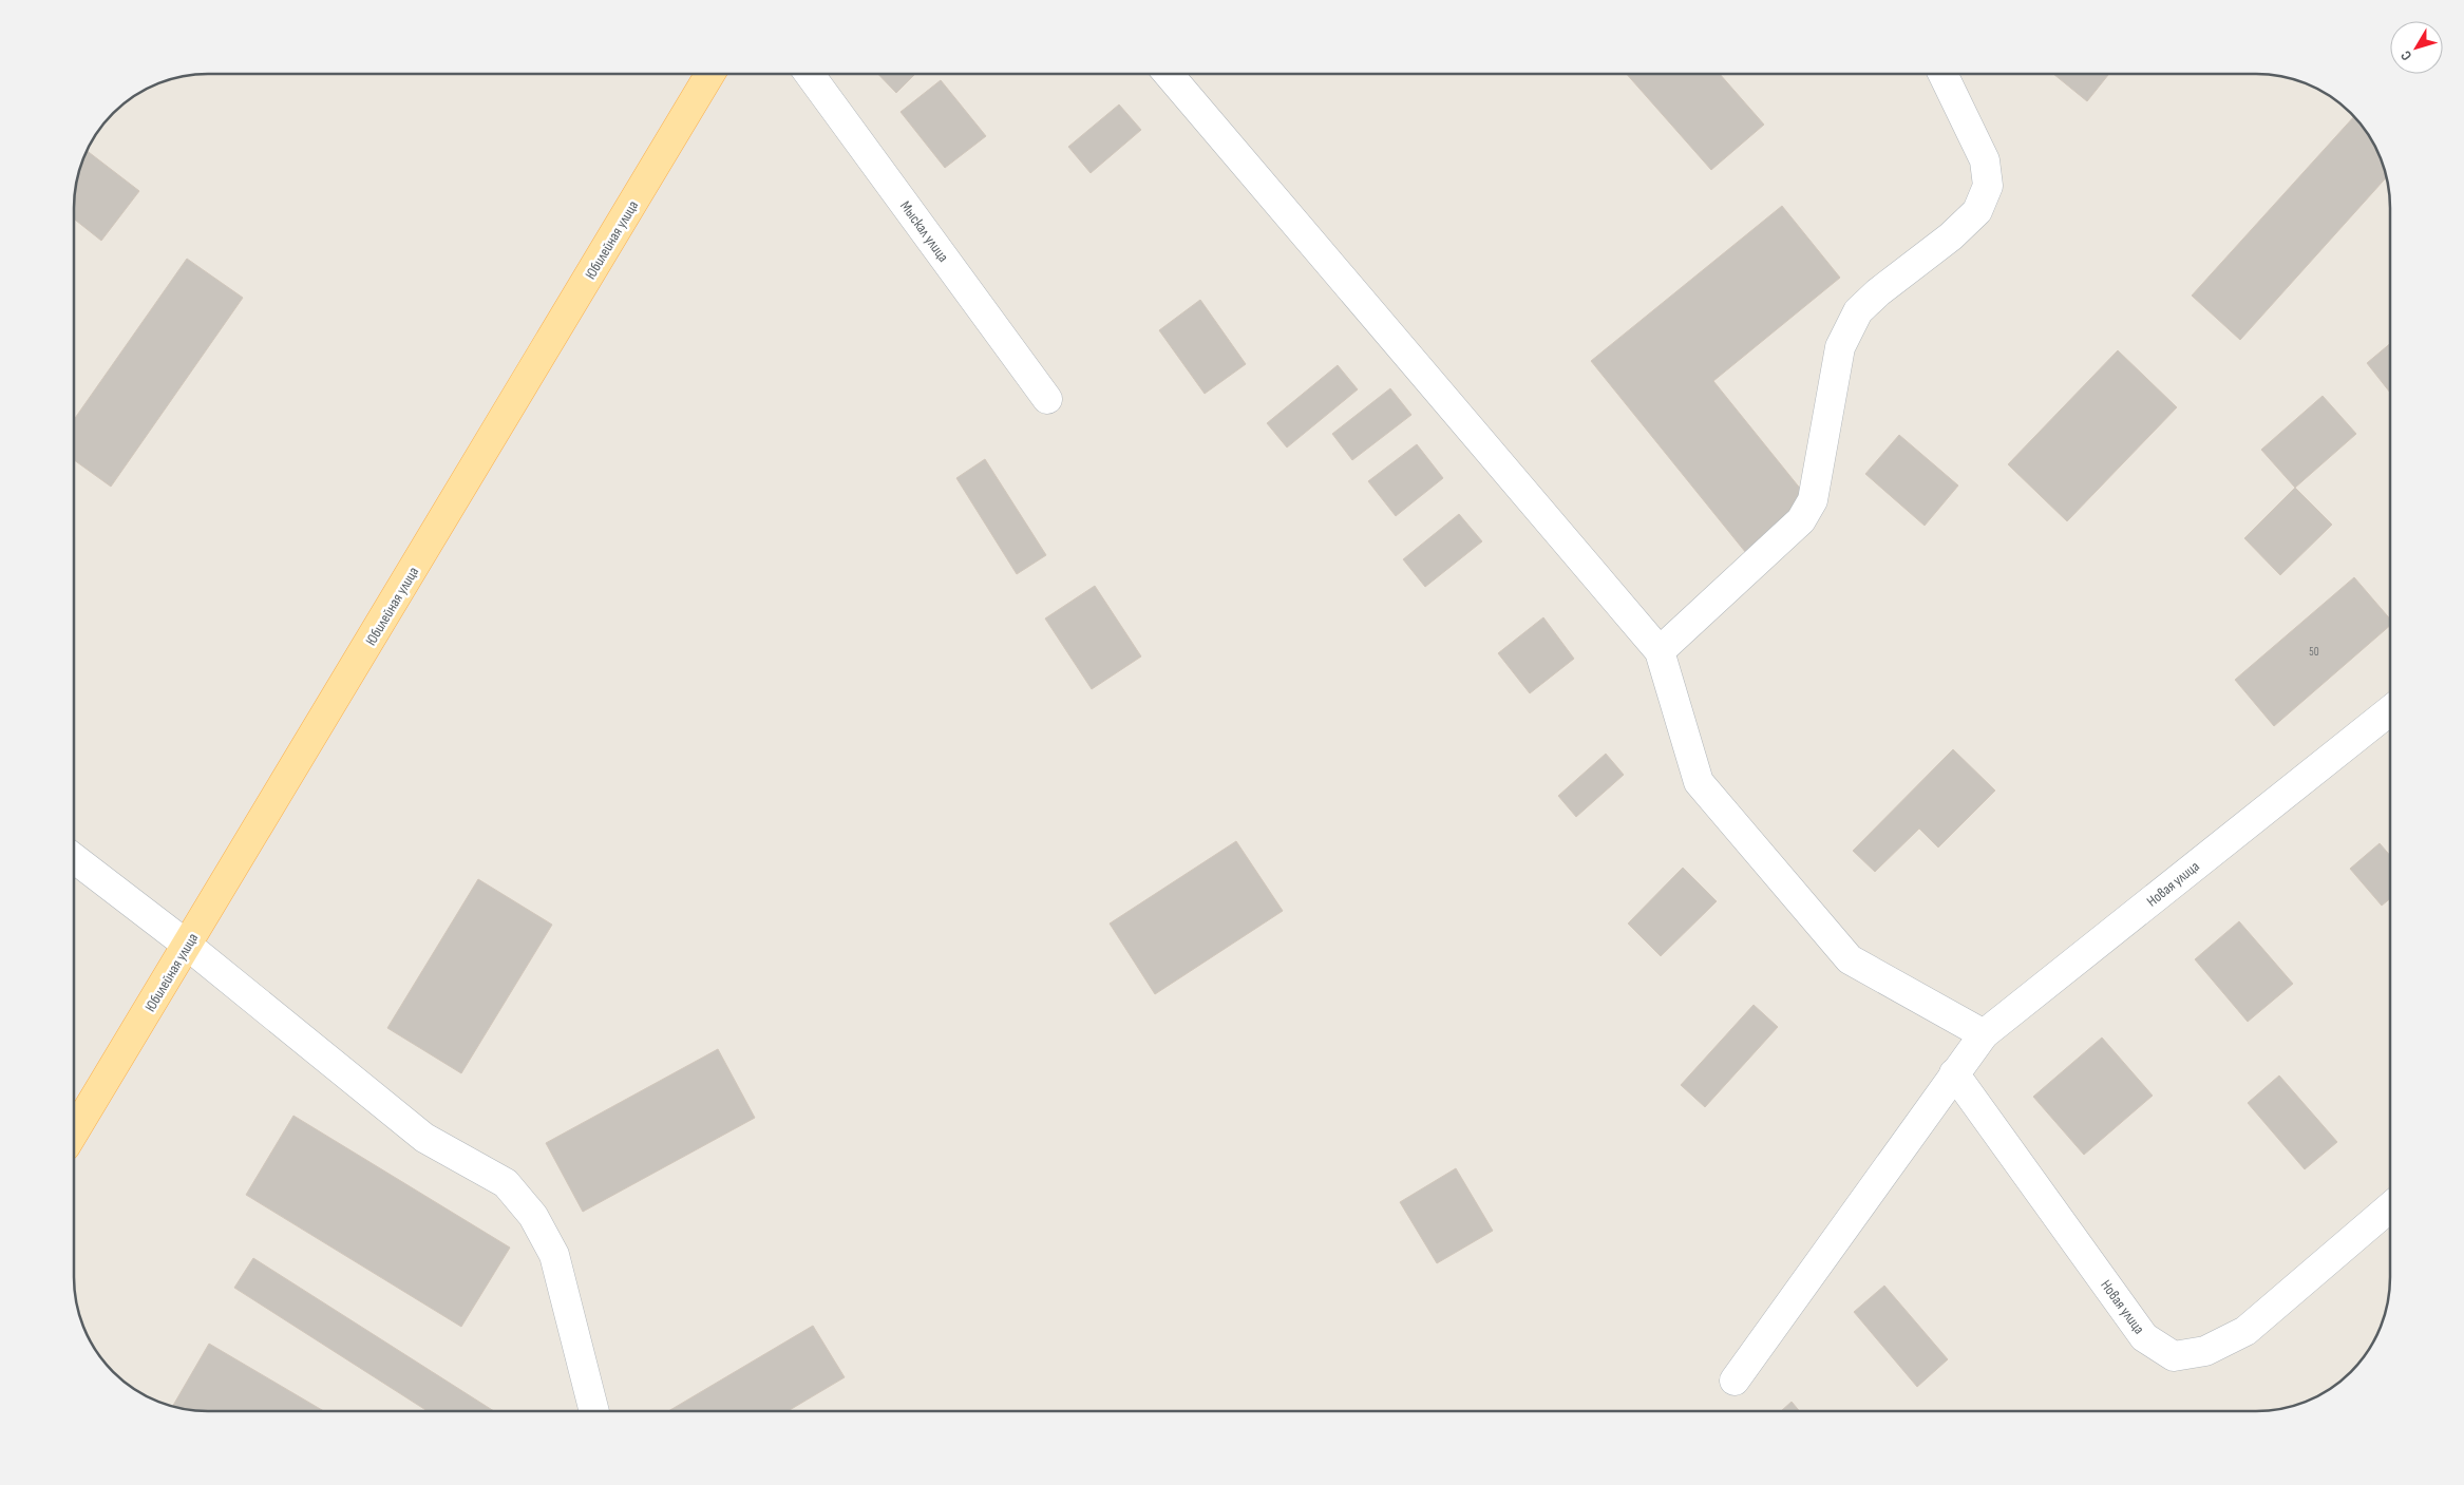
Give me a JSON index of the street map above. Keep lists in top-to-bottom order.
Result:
{
  "streets": {
    "main road": ["Юбилейная улица"],
    "street": ["Мыскал улица", "Новая улица"]
  },
  "house_numbers": ["50"],
  "north": "bottom left"
}
